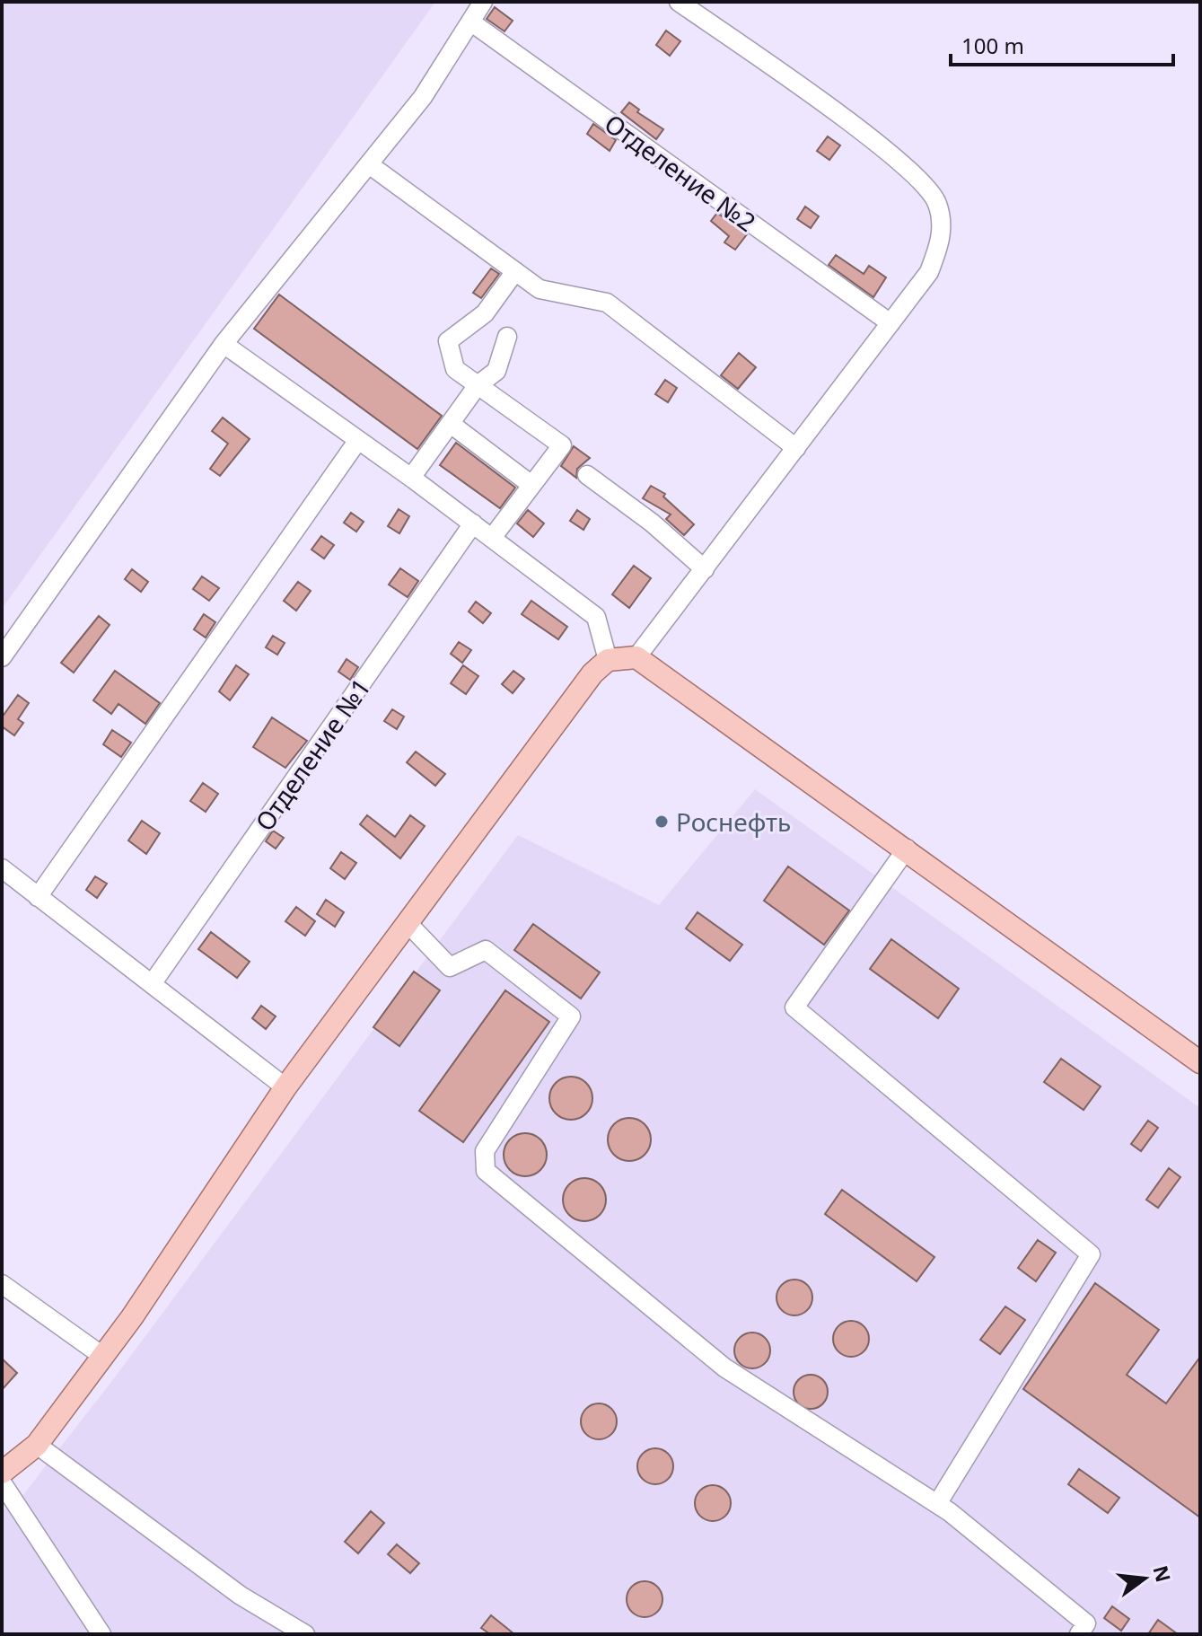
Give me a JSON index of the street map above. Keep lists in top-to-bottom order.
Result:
{
  "streets": {
    "street": ["Отделение №2", "Отделение №1"]
  },
  "places": ["Роснефть"],
  "scale_bar": "100 m",
  "north": "right"
}
